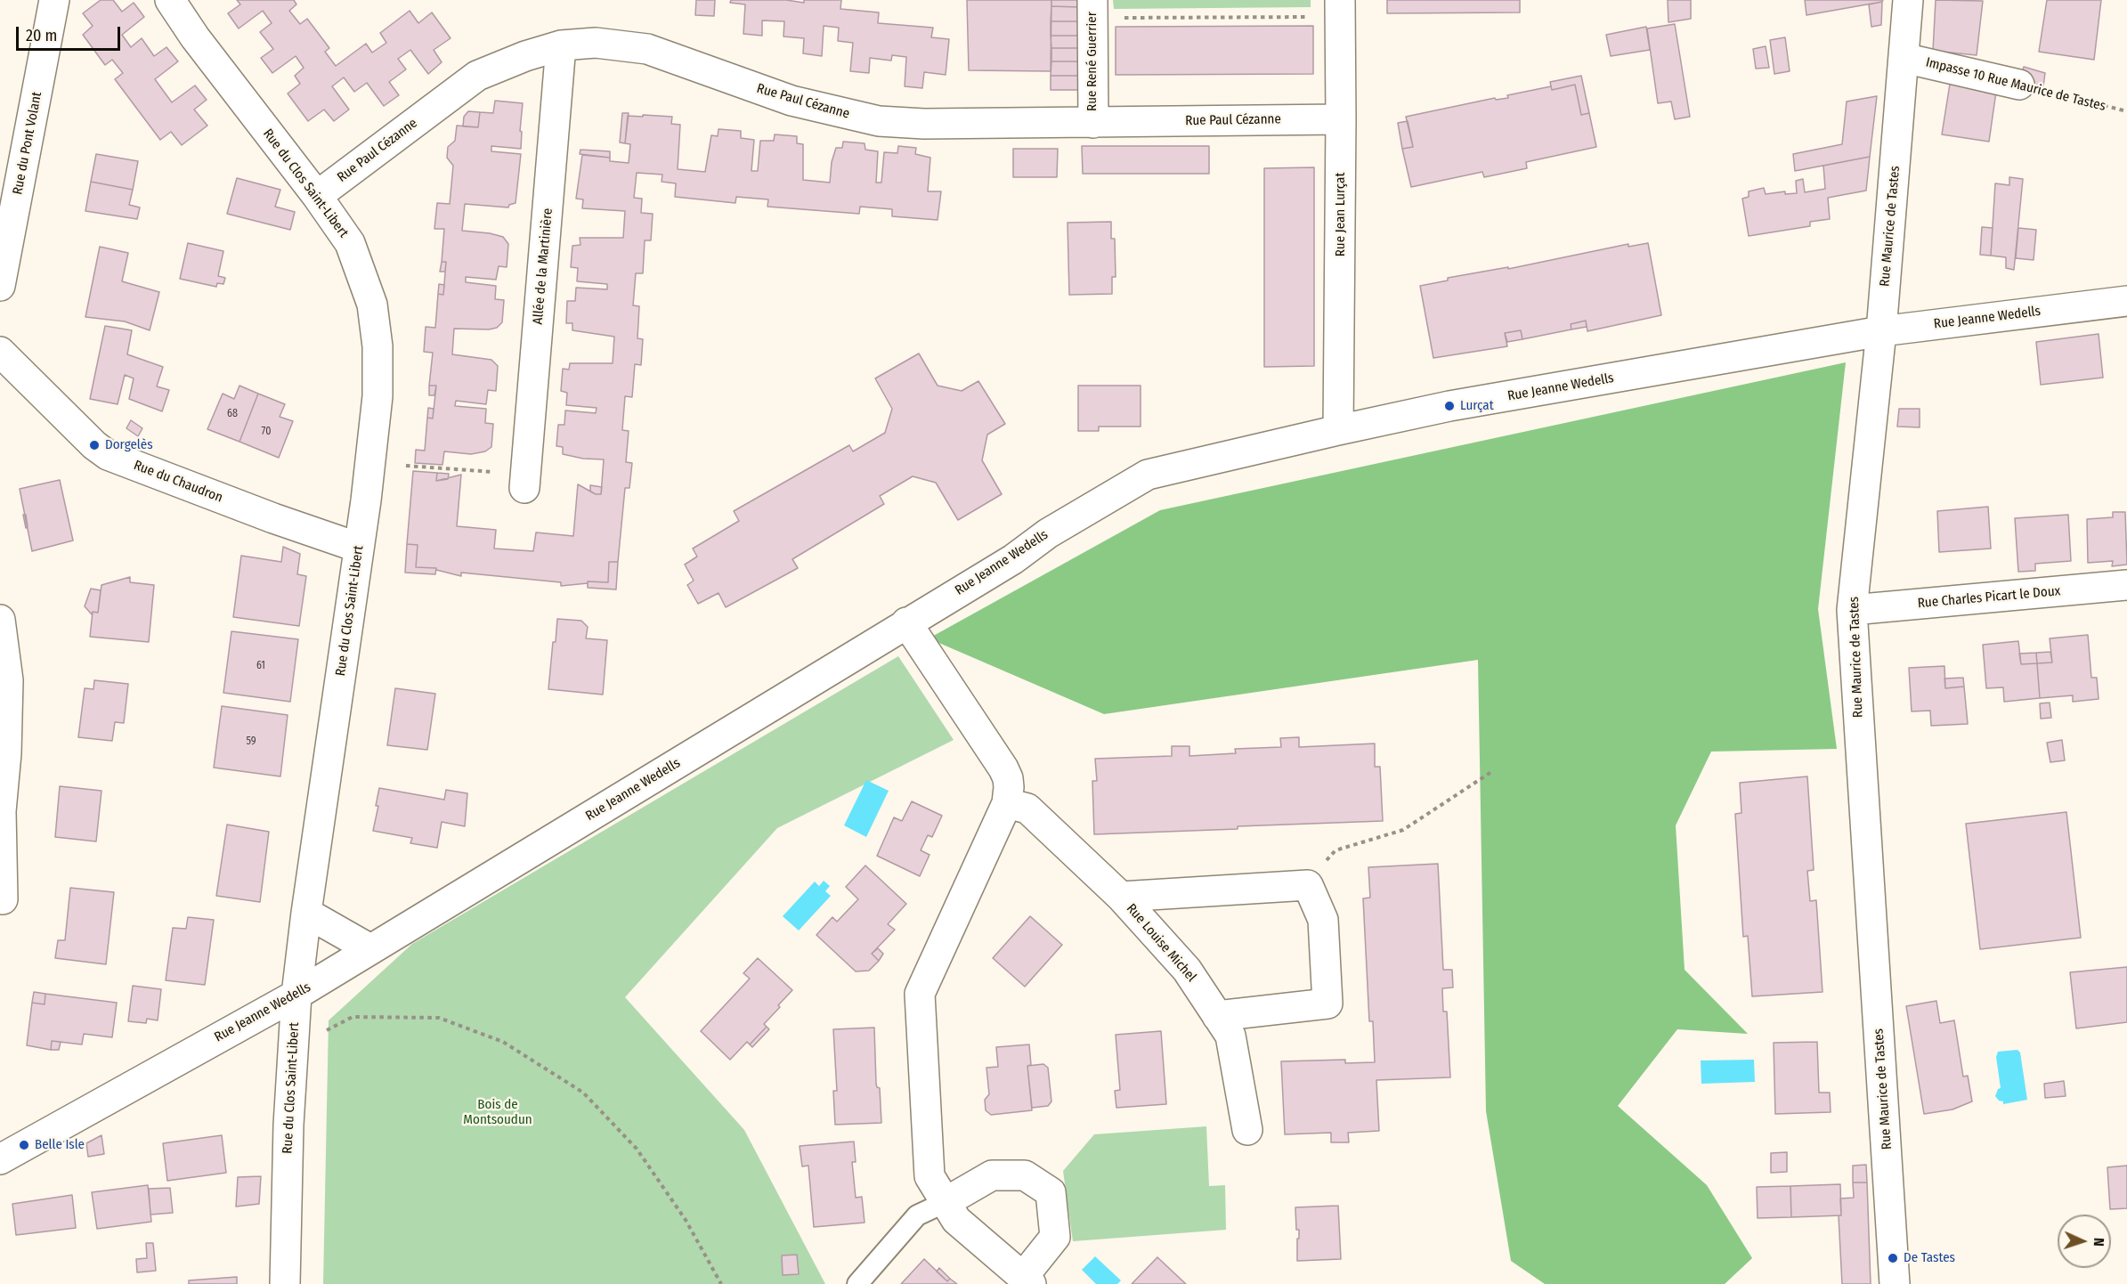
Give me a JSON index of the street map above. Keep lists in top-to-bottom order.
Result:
{
  "streets": {
    "street": [
      "Rue René Guerrier",
      "Impasse 10 Rue Maurice de Tastes",
      "Rue Paul Cézanne",
      "Rue du Pont Volant",
      "Rue du Clos Saint-Libert",
      "Rue Jean Lurçat",
      "Rue Maurice de Tastes",
      "Allée de la Martinière",
      "Rue Jeanne Wedells",
      "Rue du Chaudron",
      "Rue Charles Picart le Doux",
      "Rue Louise Michel"
    ]
  },
  "crossings": [
    ["Rue René Guerrier", "Rue Paul Cézanne"],
    ["Impasse 10 Rue Maurice de Tastes", "Rue Maurice de Tastes"],
    ["Rue Paul Cézanne", "Rue du Clos Saint-Libert"],
    ["Rue Paul Cézanne", "Rue Jean Lurçat"],
    ["Rue Paul Cézanne", "Allée de la Martinière"],
    ["Rue du Clos Saint-Libert", "Rue Jeanne Wedells"],
    ["Rue du Clos Saint-Libert", "Rue du Chaudron"],
    ["Rue Jean Lurçat", "Rue Jeanne Wedells"],
    ["Rue Maurice de Tastes", "Rue Jeanne Wedells"],
    ["Rue Maurice de Tastes", "Rue Charles Picart le Doux"]
  ],
  "parks": ["Bois de Montsoudun"],
  "places": [
    "Lurçat",
    "Dorgelès",
    "Belle Isle",
    "De Tastes"
  ],
  "house_numbers": [
    "68",
    "70",
    "61",
    "59"
  ],
  "scale_bar": "20 m",
  "north": "right"
}
